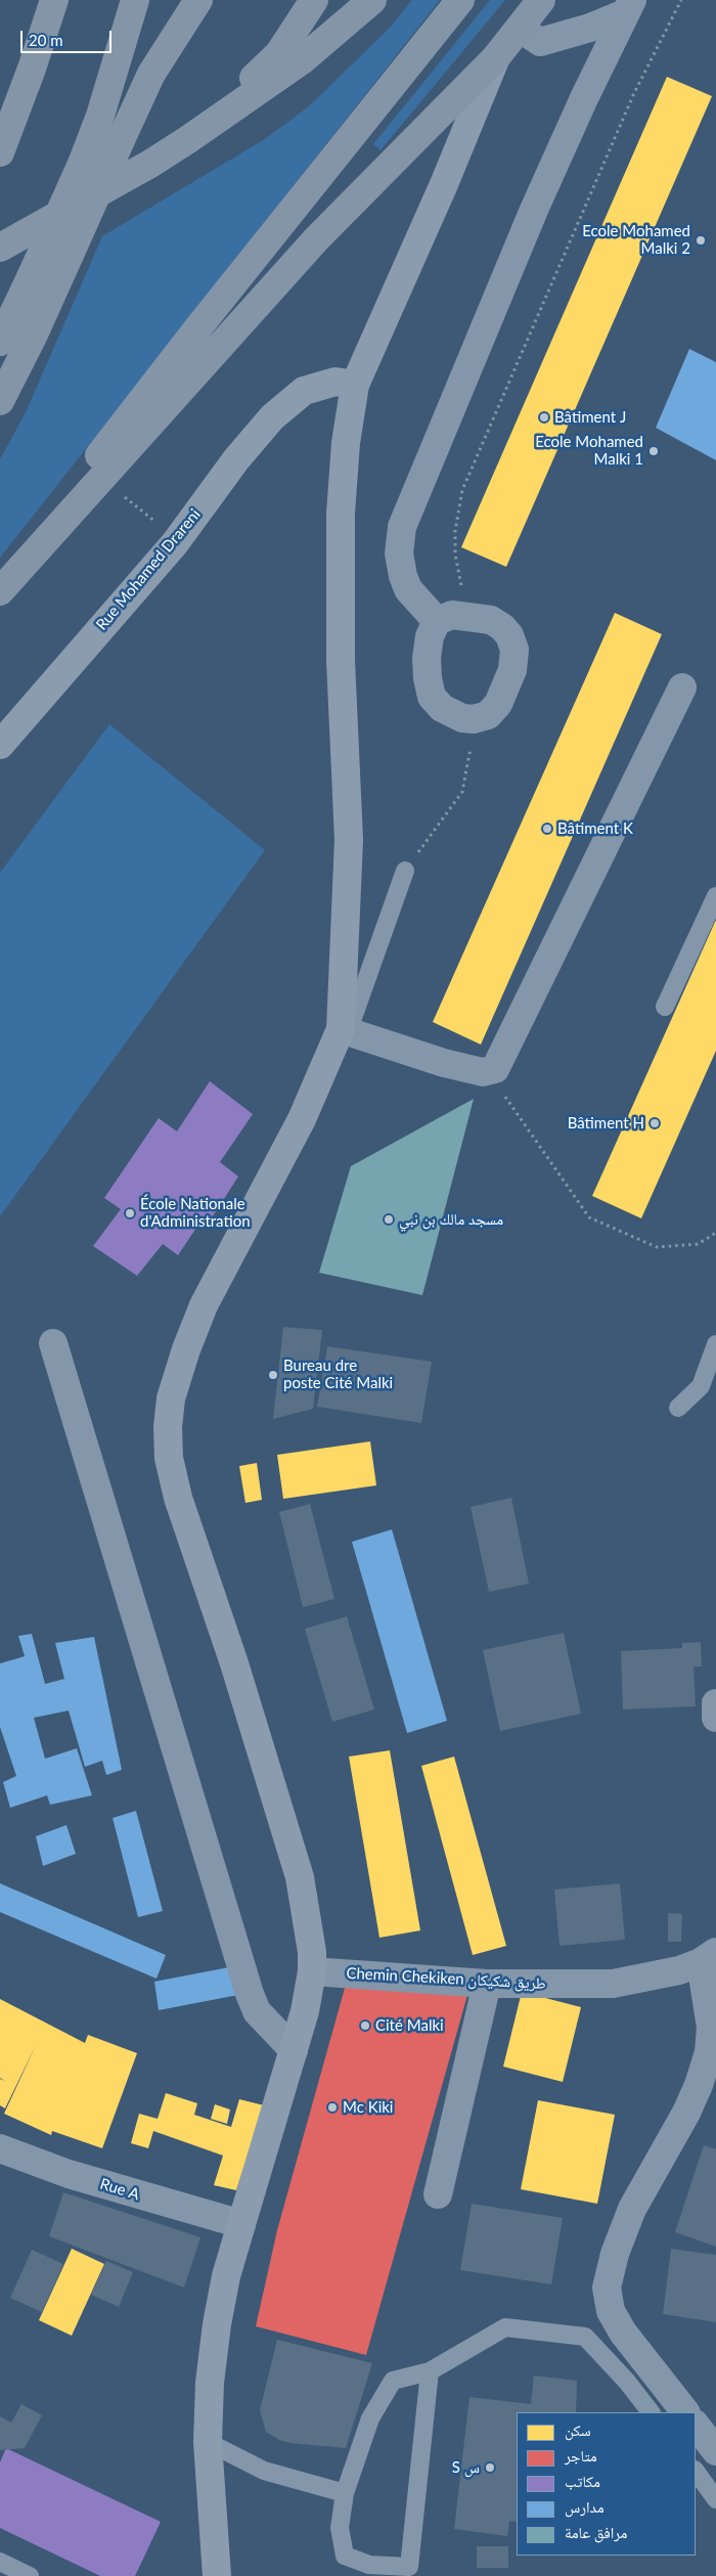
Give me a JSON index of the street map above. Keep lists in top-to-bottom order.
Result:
{
  "streets": {
    "street": ["Rue Mohamed Drareni", "Chemin Chekiken طريق شكيكان", "Rue A"]
  },
  "places": [
    "Ecole Mohamed Malki 2",
    "Bâtiment J",
    "Ecole Mohamed Malki 1",
    "Bâtiment K",
    "Bâtiment H",
    "École Nationale d'Administration",
    "مسجد مالك بن نبي",
    "Bureau dre poste Cité Malki",
    "Cité Malki",
    "Mc Kiki",
    "S س"
  ],
  "legend": [
    "سكن",
    "متاجر",
    "مكاتب",
    "مدارس",
    "مرافق عامة"
  ],
  "scale_bar": "20 m"
}
